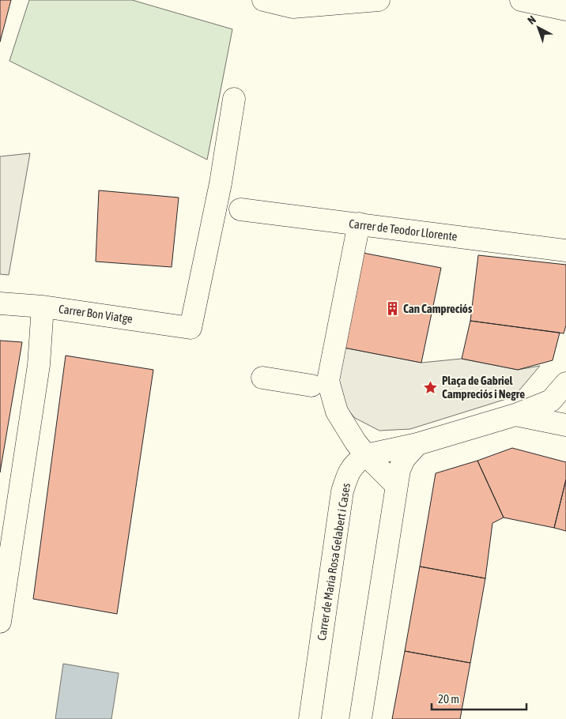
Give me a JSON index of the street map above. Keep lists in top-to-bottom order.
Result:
{
  "streets": {
    "street": ["Carrer de Teodor Llorente", "Carrer Bon Viatge", "Carrer de Maria Rosa Gelabert i Cases"]
  },
  "places": {
    "building": ["Can Campreciós"],
    "place": ["Plaça de Gabriel Campreciós i Negre"]
  },
  "scale_bar": "20 m",
  "north": "top left"
}
